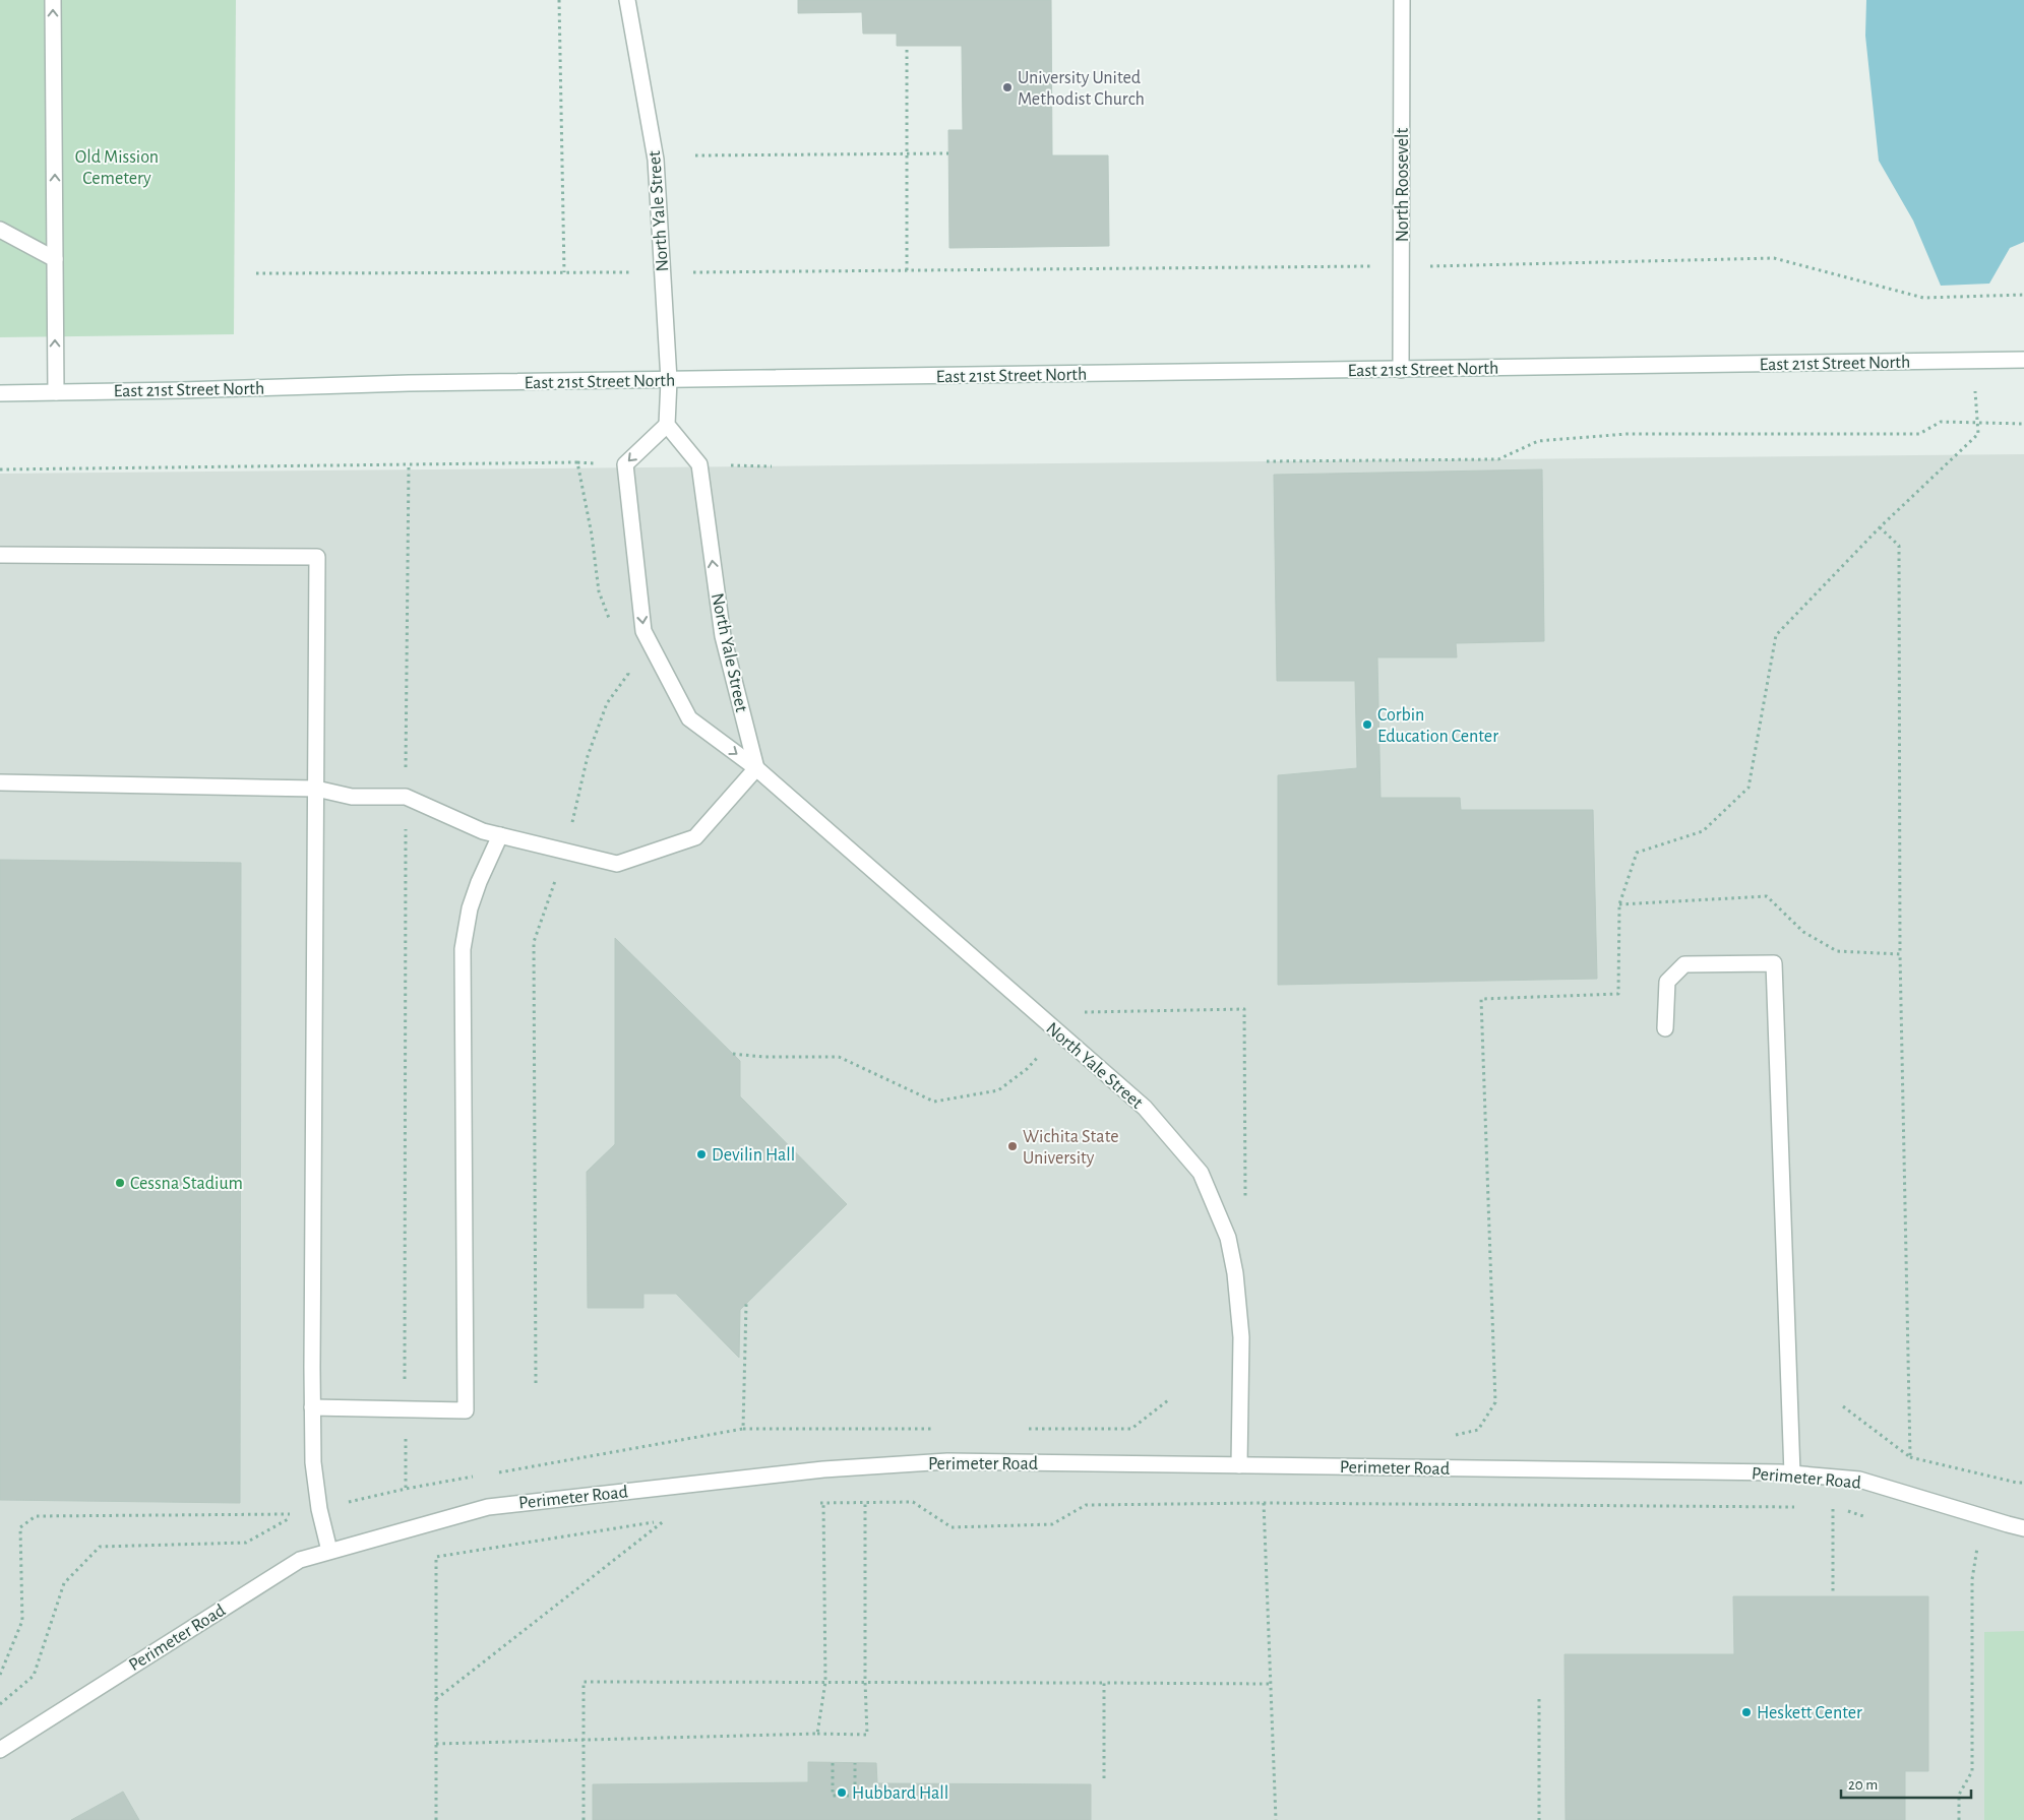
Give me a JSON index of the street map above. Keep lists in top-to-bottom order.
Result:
{
  "streets": {
    "street": [
      "North Roosevelt",
      "North Yale Street",
      "East 21st Street North",
      "Perimeter Road"
    ]
  },
  "crossings": [
    ["North Roosevelt", "East 21st Street North"],
    ["North Yale Street", "East 21st Street North"],
    ["North Yale Street", "Perimeter Road"]
  ],
  "parks": ["Old Mission Cemetery"],
  "places": [
    "University United Methodist Church",
    "Corbin Education Center",
    "Wichita State University",
    "Devilin Hall",
    "Cessna Stadium",
    "Heskett Center",
    "Hubbard Hall"
  ],
  "scale_bar": "20 m"
}
